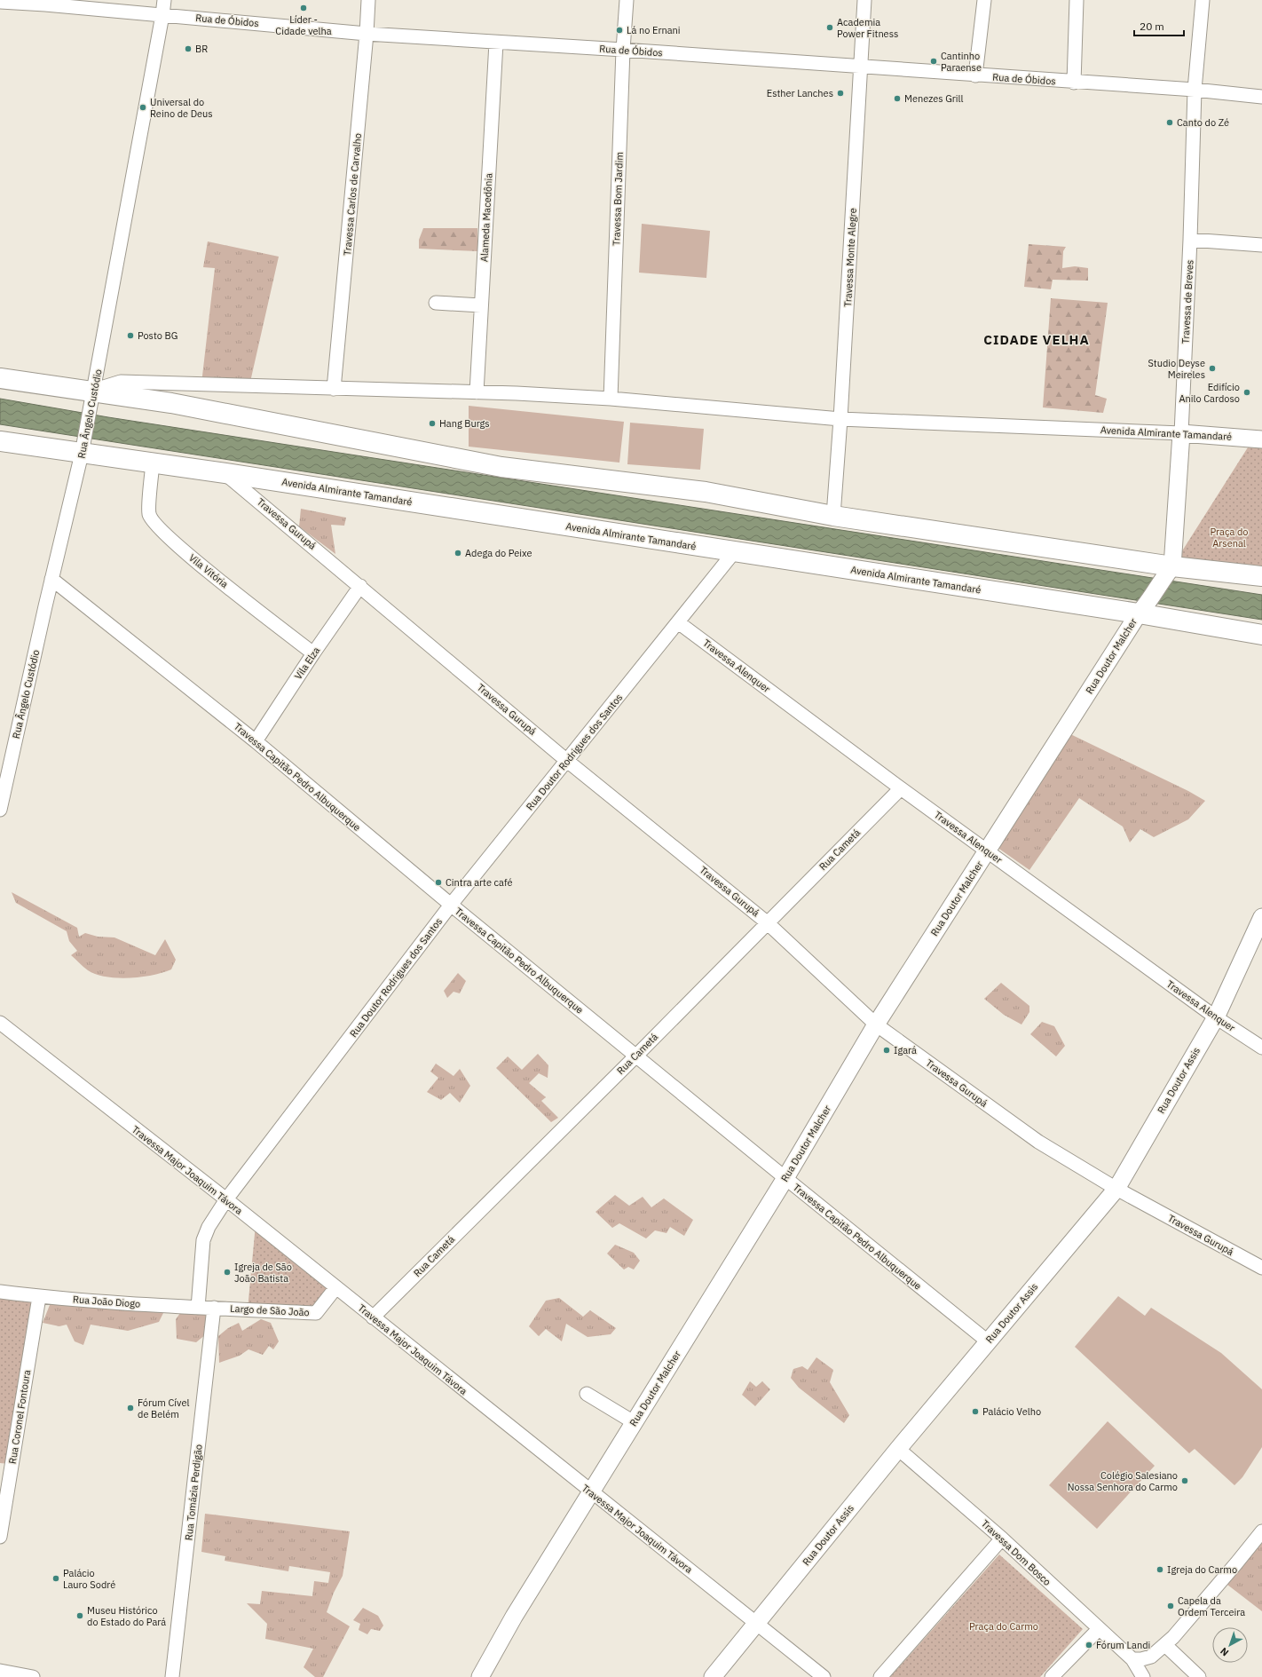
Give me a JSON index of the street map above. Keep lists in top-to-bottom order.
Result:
{
  "streets": {
    "main road": ["Avenida Almirante Tamandaré"],
    "street": [
      "Rua de Óbidos",
      "Travessa Carlos de Carvalho",
      "Travessa Bom Jardim",
      "Alameda Macedônia",
      "Travessa Monte Alegre",
      "Travessa de Breves",
      "Rua Ângelo Custódio",
      "Travessa Gurupá",
      "Vila Vitória",
      "Rua Doutor Malcher",
      "Vila Elza",
      "Travessa Alenquer",
      "Rua Doutor Rodrigues dos Santos",
      "Travessa Capitão Pedro Albuquerque",
      "Rua Cametá",
      "Rua Doutor Assis",
      "Travessa Major Joaquim Távora",
      "Rua João Diogo",
      "Largo de São João",
      "Rua Coronel Fontoura",
      "Rua Tomázia Perdigão",
      "Travessa Dom Bosco"
    ]
  },
  "crossings": [
    ["Rua de Óbidos", "Travessa Carlos de Carvalho"],
    ["Rua de Óbidos", "Travessa Bom Jardim"],
    ["Rua de Óbidos", "Alameda Macedônia"],
    ["Rua de Óbidos", "Travessa Monte Alegre"],
    ["Rua de Óbidos", "Travessa de Breves"],
    ["Rua de Óbidos", "Rua Ângelo Custódio"],
    ["Travessa Carlos de Carvalho", "Avenida Almirante Tamandaré"],
    ["Travessa Bom Jardim", "Avenida Almirante Tamandaré"],
    ["Alameda Macedônia", "Avenida Almirante Tamandaré"],
    ["Travessa Monte Alegre", "Avenida Almirante Tamandaré"],
    ["Travessa de Breves", "Avenida Almirante Tamandaré"],
    ["Travessa de Breves", "Rua Doutor Malcher"],
    ["Rua Ângelo Custódio", "Avenida Almirante Tamandaré"],
    ["Rua Ângelo Custódio", "Travessa Capitão Pedro Albuquerque"],
    ["Avenida Almirante Tamandaré", "Travessa Gurupá"],
    ["Avenida Almirante Tamandaré", "Vila Vitória"],
    ["Avenida Almirante Tamandaré", "Rua Doutor Malcher"],
    ["Avenida Almirante Tamandaré", "Rua Doutor Rodrigues dos Santos"],
    ["Travessa Gurupá", "Rua Doutor Malcher"],
    ["Travessa Gurupá", "Vila Elza"],
    ["Travessa Gurupá", "Rua Doutor Rodrigues dos Santos"],
    ["Travessa Gurupá", "Rua Cametá"],
    ["Travessa Gurupá", "Rua Doutor Assis"],
    ["Vila Vitória", "Vila Elza"],
    ["Rua Doutor Malcher", "Travessa Alenquer"],
    ["Rua Doutor Malcher", "Travessa Capitão Pedro Albuquerque"],
    ["Rua Doutor Malcher", "Travessa Major Joaquim Távora"],
    ["Vila Elza", "Travessa Capitão Pedro Albuquerque"],
    ["Travessa Alenquer", "Rua Doutor Rodrigues dos Santos"],
    ["Travessa Alenquer", "Rua Cametá"],
    ["Travessa Alenquer", "Rua Doutor Assis"],
    ["Rua Doutor Rodrigues dos Santos", "Travessa Capitão Pedro Albuquerque"],
    ["Rua Doutor Rodrigues dos Santos", "Travessa Major Joaquim Távora"],
    ["Rua Doutor Rodrigues dos Santos", "Rua João Diogo"],
    ["Travessa Capitão Pedro Albuquerque", "Rua Cametá"],
    ["Travessa Capitão Pedro Albuquerque", "Rua Doutor Assis"],
    ["Rua Cametá", "Travessa Major Joaquim Távora"],
    ["Rua Doutor Assis", "Travessa Major Joaquim Távora"],
    ["Rua Doutor Assis", "Travessa Dom Bosco"],
    ["Travessa Major Joaquim Távora", "Largo de São João"],
    ["Rua João Diogo", "Largo de São João"],
    ["Rua João Diogo", "Rua Coronel Fontoura"],
    ["Rua João Diogo", "Rua Tomázia Perdigão"],
    ["Largo de São João", "Rua Tomázia Perdigão"]
  ],
  "districts": ["CIDADE VELHA"],
  "parks": ["Praça do Arsenal", "Praça do Carmo"],
  "places": [
    "Líder - Cidade velha",
    "Academia Power Fitness",
    "Lá no Ernani",
    "BR",
    "Cantinho Paraense",
    "Esther Lanches",
    "Menezes Grill",
    "Universal do Reino de Deus",
    "Canto do Zé",
    "Posto BG",
    "Studio Deyse Meireles",
    "Edifício Anilo Cardoso",
    "Hang Burgs",
    "Adega do Peixe",
    "Cintra arte café",
    "Igará",
    "Igreja de São João Batista",
    "Fórum Cível de Belém",
    "Palácio Velho",
    "Colégio Salesiano Nossa Senhora do Carmo",
    "Igreja do Carmo",
    "Palácio Lauro Sodré",
    "Capela da Ordem Terceira",
    "Museu Histórico do Estado do Pará",
    "Fórum Landi"
  ],
  "scale_bar": "20 m",
  "north": "bottom left"
}
